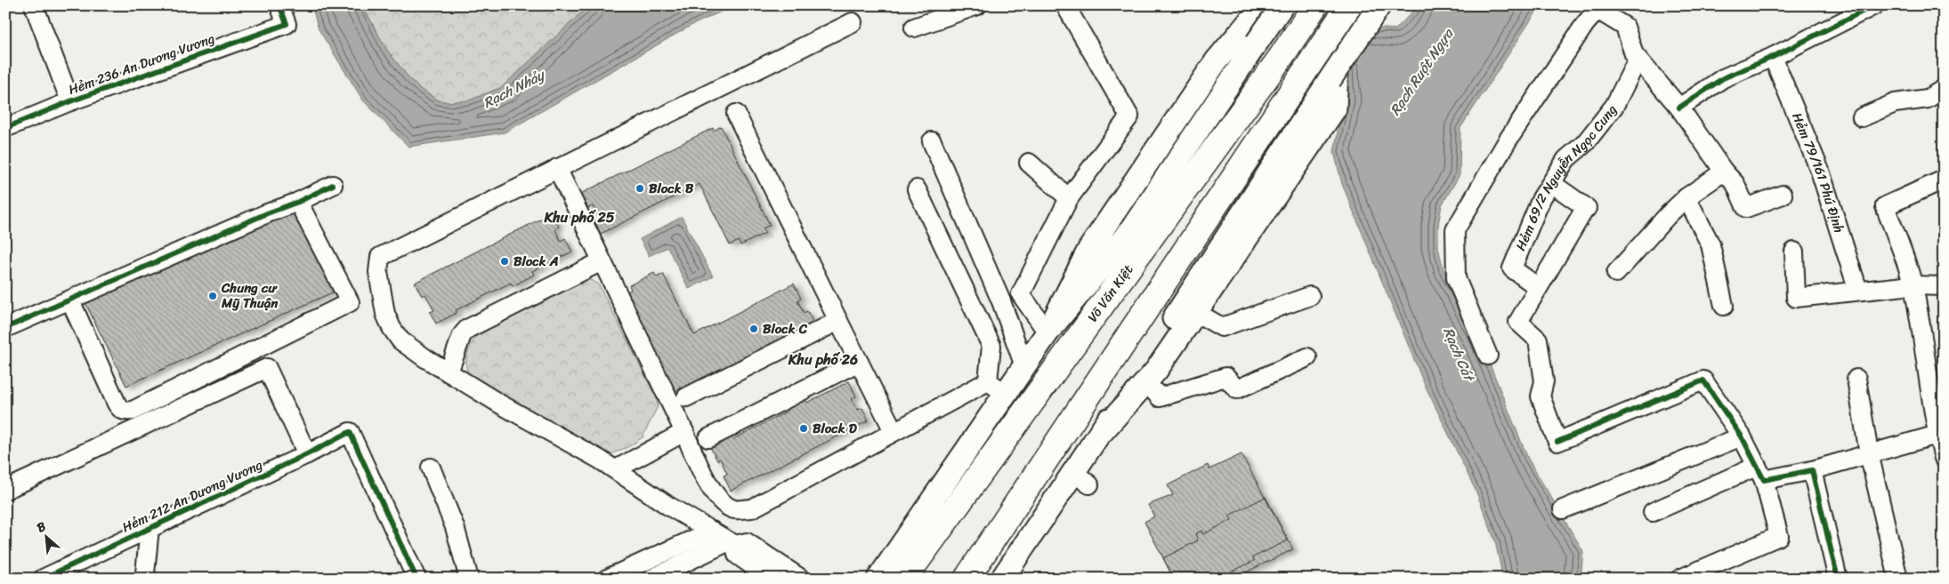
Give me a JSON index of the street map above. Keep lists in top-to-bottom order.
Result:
{
  "streets": {
    "highway": ["Võ Văn Kiệt"],
    "street": [
      "Hẻm 236 An Dương Vương",
      "Hẻm 79/161 Phú Định",
      "Hẻm 69/2 Nguyễn Ngọc Cung",
      "Hẻm 212 An Dương Vương"
    ]
  },
  "districts": ["Khu phố 25", "Khu phố 26"],
  "water": ["Rạch Ruột Ngựa", "Rạch Nhảy", "Rạch Cát"],
  "places": [
    "Block B",
    "Block A",
    "Chung cư Mỹ Thuận",
    "Block C",
    "Block D"
  ],
  "north": "top left"
}
